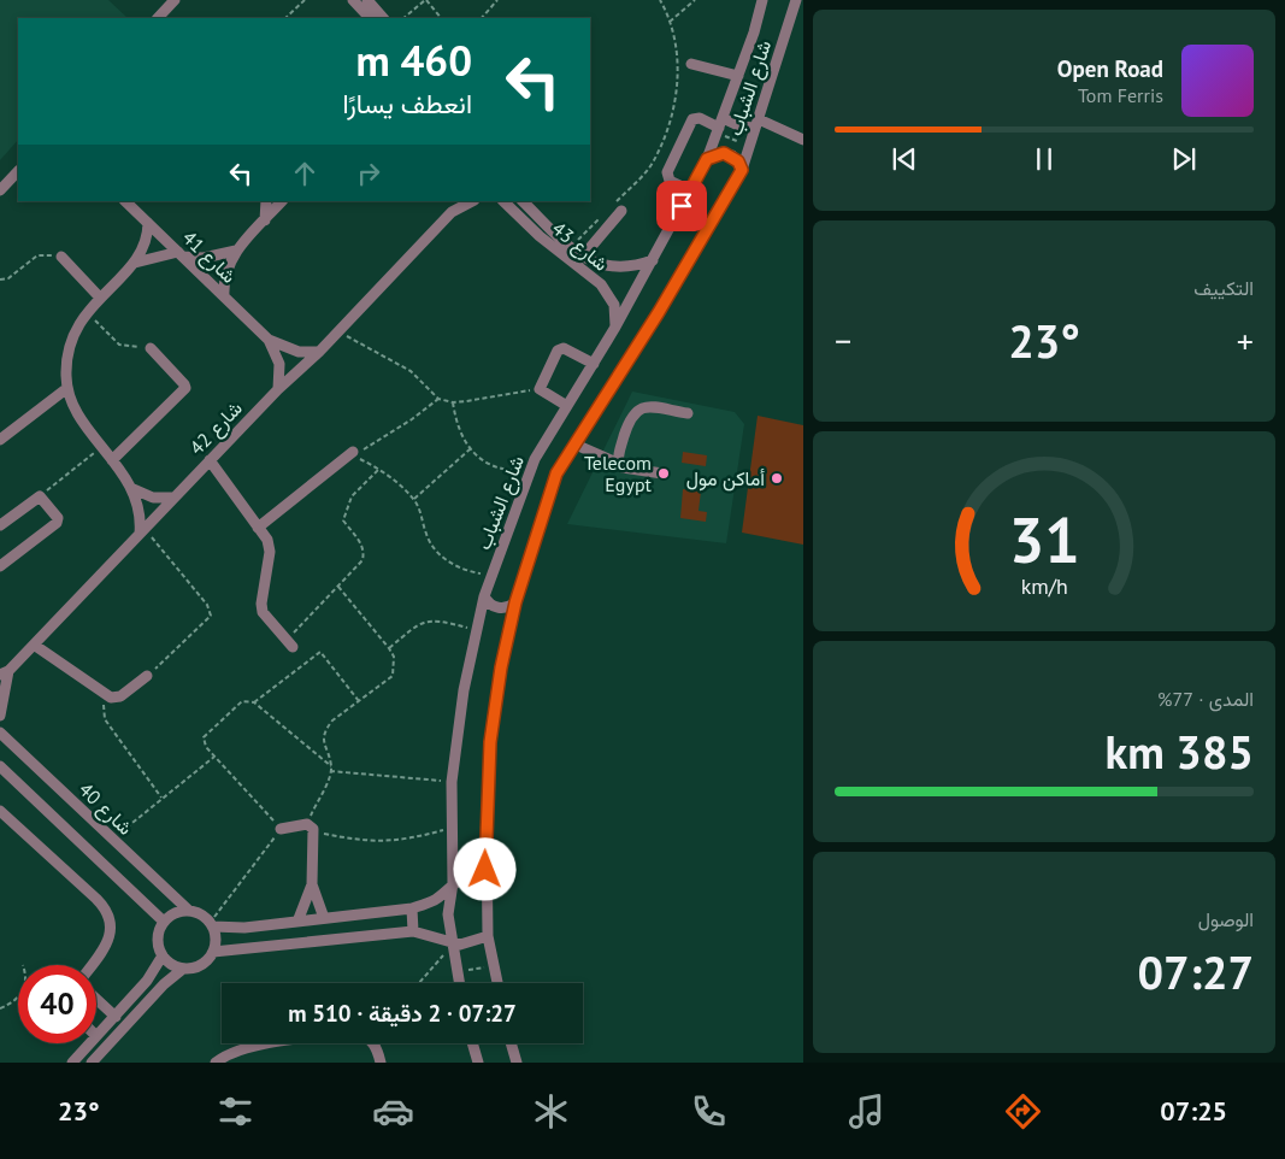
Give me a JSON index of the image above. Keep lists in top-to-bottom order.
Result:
{
  "streets": {
    "street": [
      "شارع الشباب",
      "شارع 43",
      "شارع 41",
      "شارع 42",
      "شارع 40"
    ]
  },
  "crossings": [
    ["شارع الشباب", "شارع 43"],
    ["شارع 41", "شارع 42"]
  ],
  "places": ["Telecom Egypt", "أماكن مول"],
  "page": {
    "turn": ["460 m", "انعطف يسارًا"],
    "song": ["Open Road", "Tom Ferris"],
    "tile": [
      "التكييف",
      ["المدى · 77%", "385 km"],
      ["الوصول", "07:27"]
    ],
    "heat": ["−", "23°", "+"],
    "limit": "40",
    "trip": "07:27 · 2 دقيقة · 510 m",
    "tabs": ["07:25", "23°"],
    "gauge": ["31", "km/h"]
  }
}
